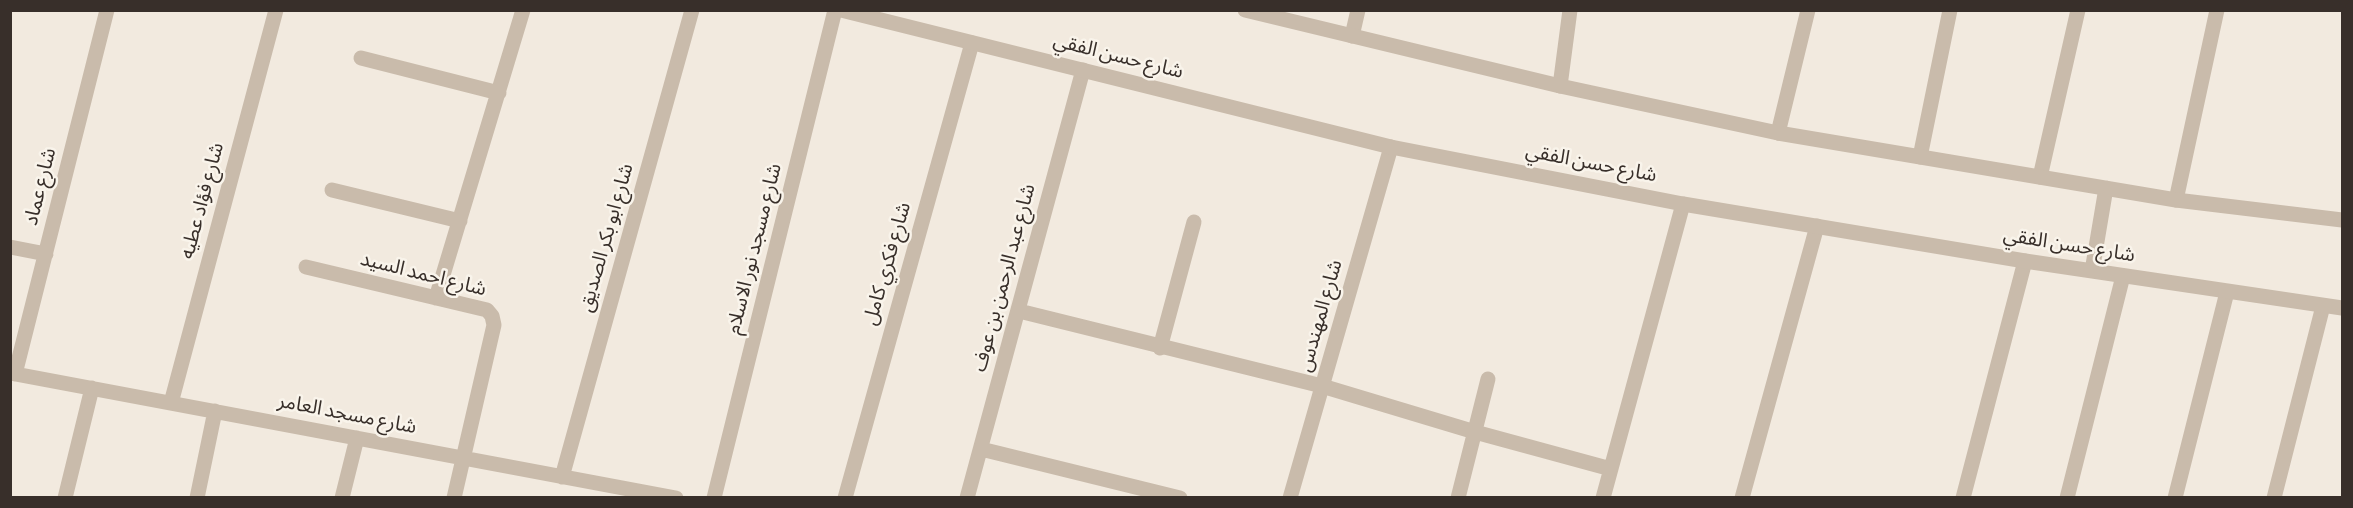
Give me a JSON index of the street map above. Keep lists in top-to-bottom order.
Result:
{
  "streets": {
    "street": [
      "شارع حسن الفقي",
      "شارع عماد",
      "شارع فؤاد عطيه",
      "شارع ابو بكر الصديق",
      "شارع مسجد نور الاسلام",
      "شارع فكري كامل",
      "شارع احمد السيد",
      "شارع عبد الرحمن بن عوف",
      "شارع المهندس",
      "شارع مسجد العامر"
    ]
  },
  "crossings": [
    ["شارع حسن الفقي", "شارع فكري كامل"],
    ["شارع حسن الفقي", "شارع عبد الرحمن بن عوف"],
    ["شارع حسن الفقي", "شارع المهندس"],
    ["شارع عماد", "شارع مسجد العامر"],
    ["شارع فؤاد عطيه", "شارع مسجد العامر"],
    ["شارع ابو بكر الصديق", "شارع مسجد العامر"],
    ["شارع احمد السيد", "شارع مسجد العامر"]
  ]
}
